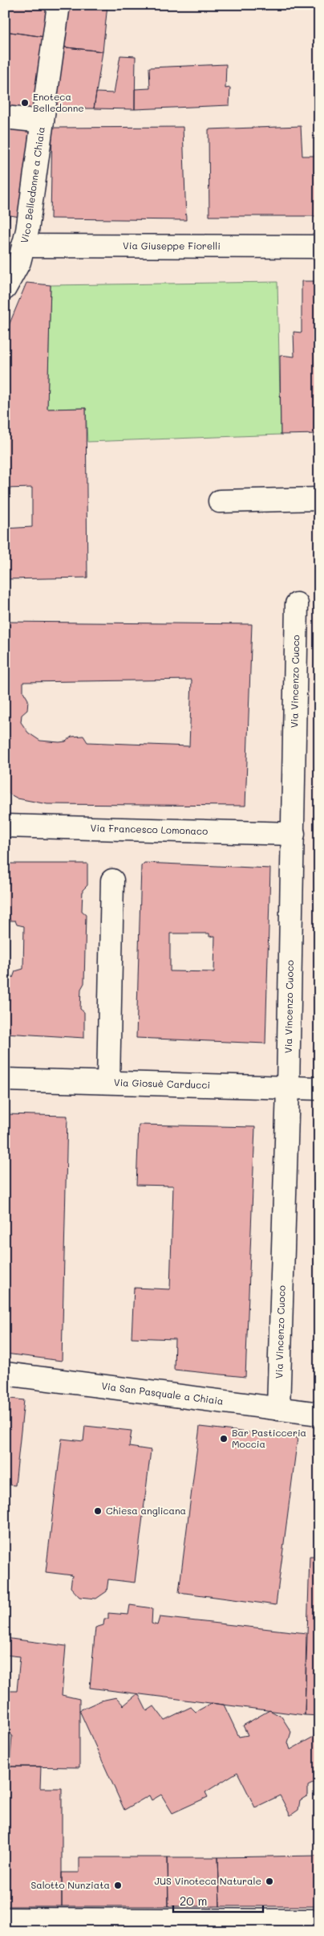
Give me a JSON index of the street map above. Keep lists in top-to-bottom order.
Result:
{
  "streets": {
    "street": [
      "Vico Belledonne a Chiaia",
      "Via Giuseppe Fiorelli",
      "Via Vincenzo Cuoco",
      "Via Francesco Lomonaco",
      "Via Giosuè Carducci",
      "Via San Pasquale a Chiaia"
    ]
  },
  "crossings": [
    ["Vico Belledonne a Chiaia", "Via Giuseppe Fiorelli"],
    ["Via Vincenzo Cuoco", "Via Francesco Lomonaco"],
    ["Via Vincenzo Cuoco", "Via Giosuè Carducci"],
    ["Via Vincenzo Cuoco", "Via San Pasquale a Chiaia"]
  ],
  "places": [
    "Enoteca Belledonne",
    "Bar Pasticceria Moccia",
    "Chiesa anglicana",
    "JUS Vinoteca Naturale",
    "Salotto Nunziata"
  ],
  "scale_bar": "20 m"
}
